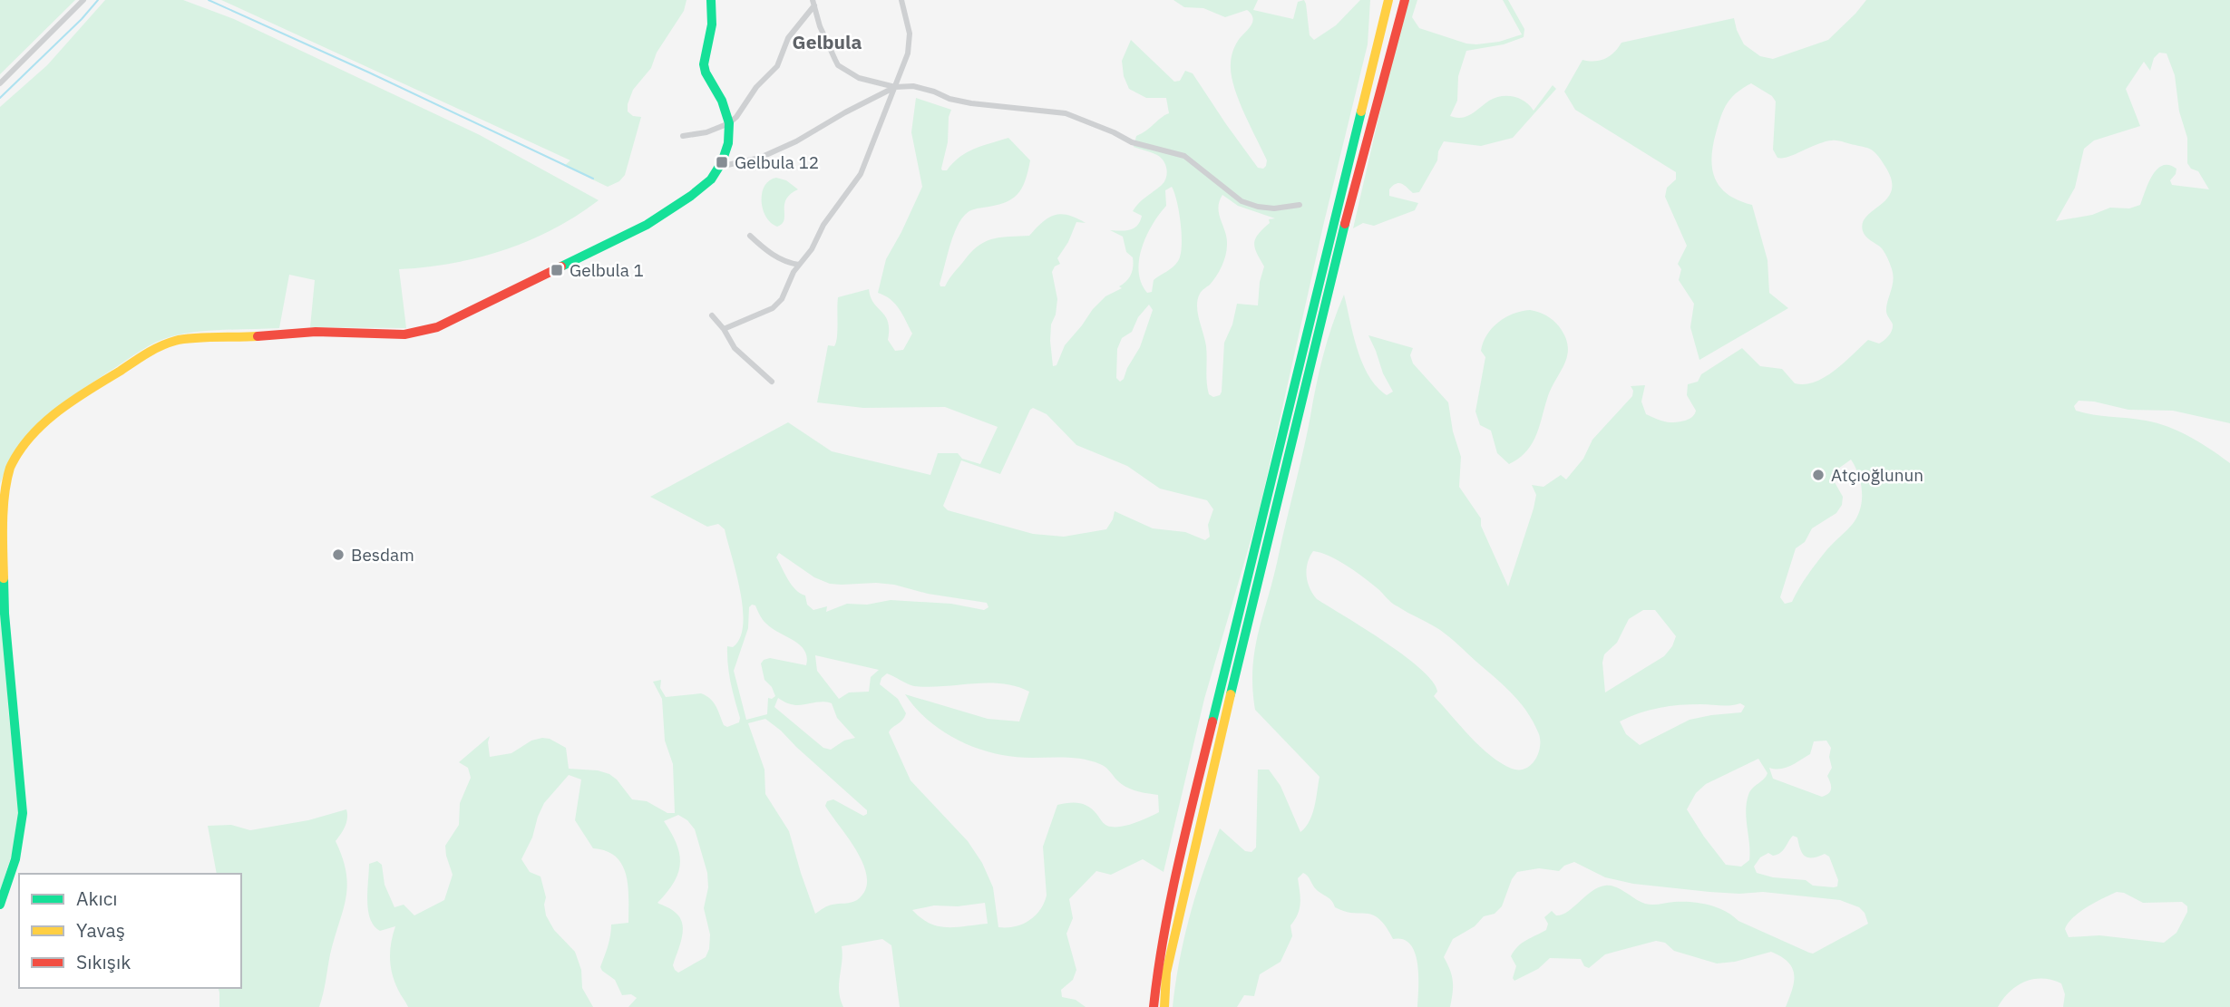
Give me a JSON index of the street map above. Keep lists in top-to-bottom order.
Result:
{
  "districts": ["Gelbula"],
  "places": {
    "transit": ["Gelbula 12", "Gelbula 1"],
    "other": ["Atçıoğlunun", "Besdam"]
  },
  "legend": ["Akıcı", "Yavaş", "Sıkışık"]
}
